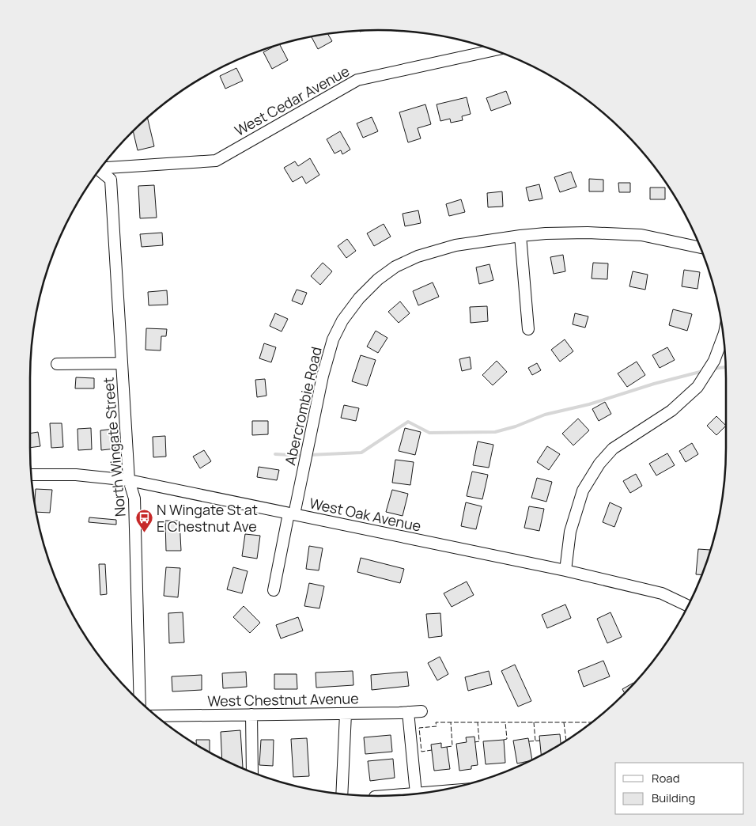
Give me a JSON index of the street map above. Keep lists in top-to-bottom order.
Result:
{
  "streets": {
    "street": [
      "West Cedar Avenue",
      "Abercrombie Road",
      "North Wingate Street",
      "West Oak Avenue",
      "West Chestnut Avenue"
    ]
  },
  "crossings": [
    ["Abercrombie Road", "West Oak Avenue"],
    ["North Wingate Street", "West Oak Avenue"]
  ],
  "places": {
    "bus stop": ["N Wingate St at E Chestnut Ave"]
  },
  "legend": ["Road", "Building"]
}
